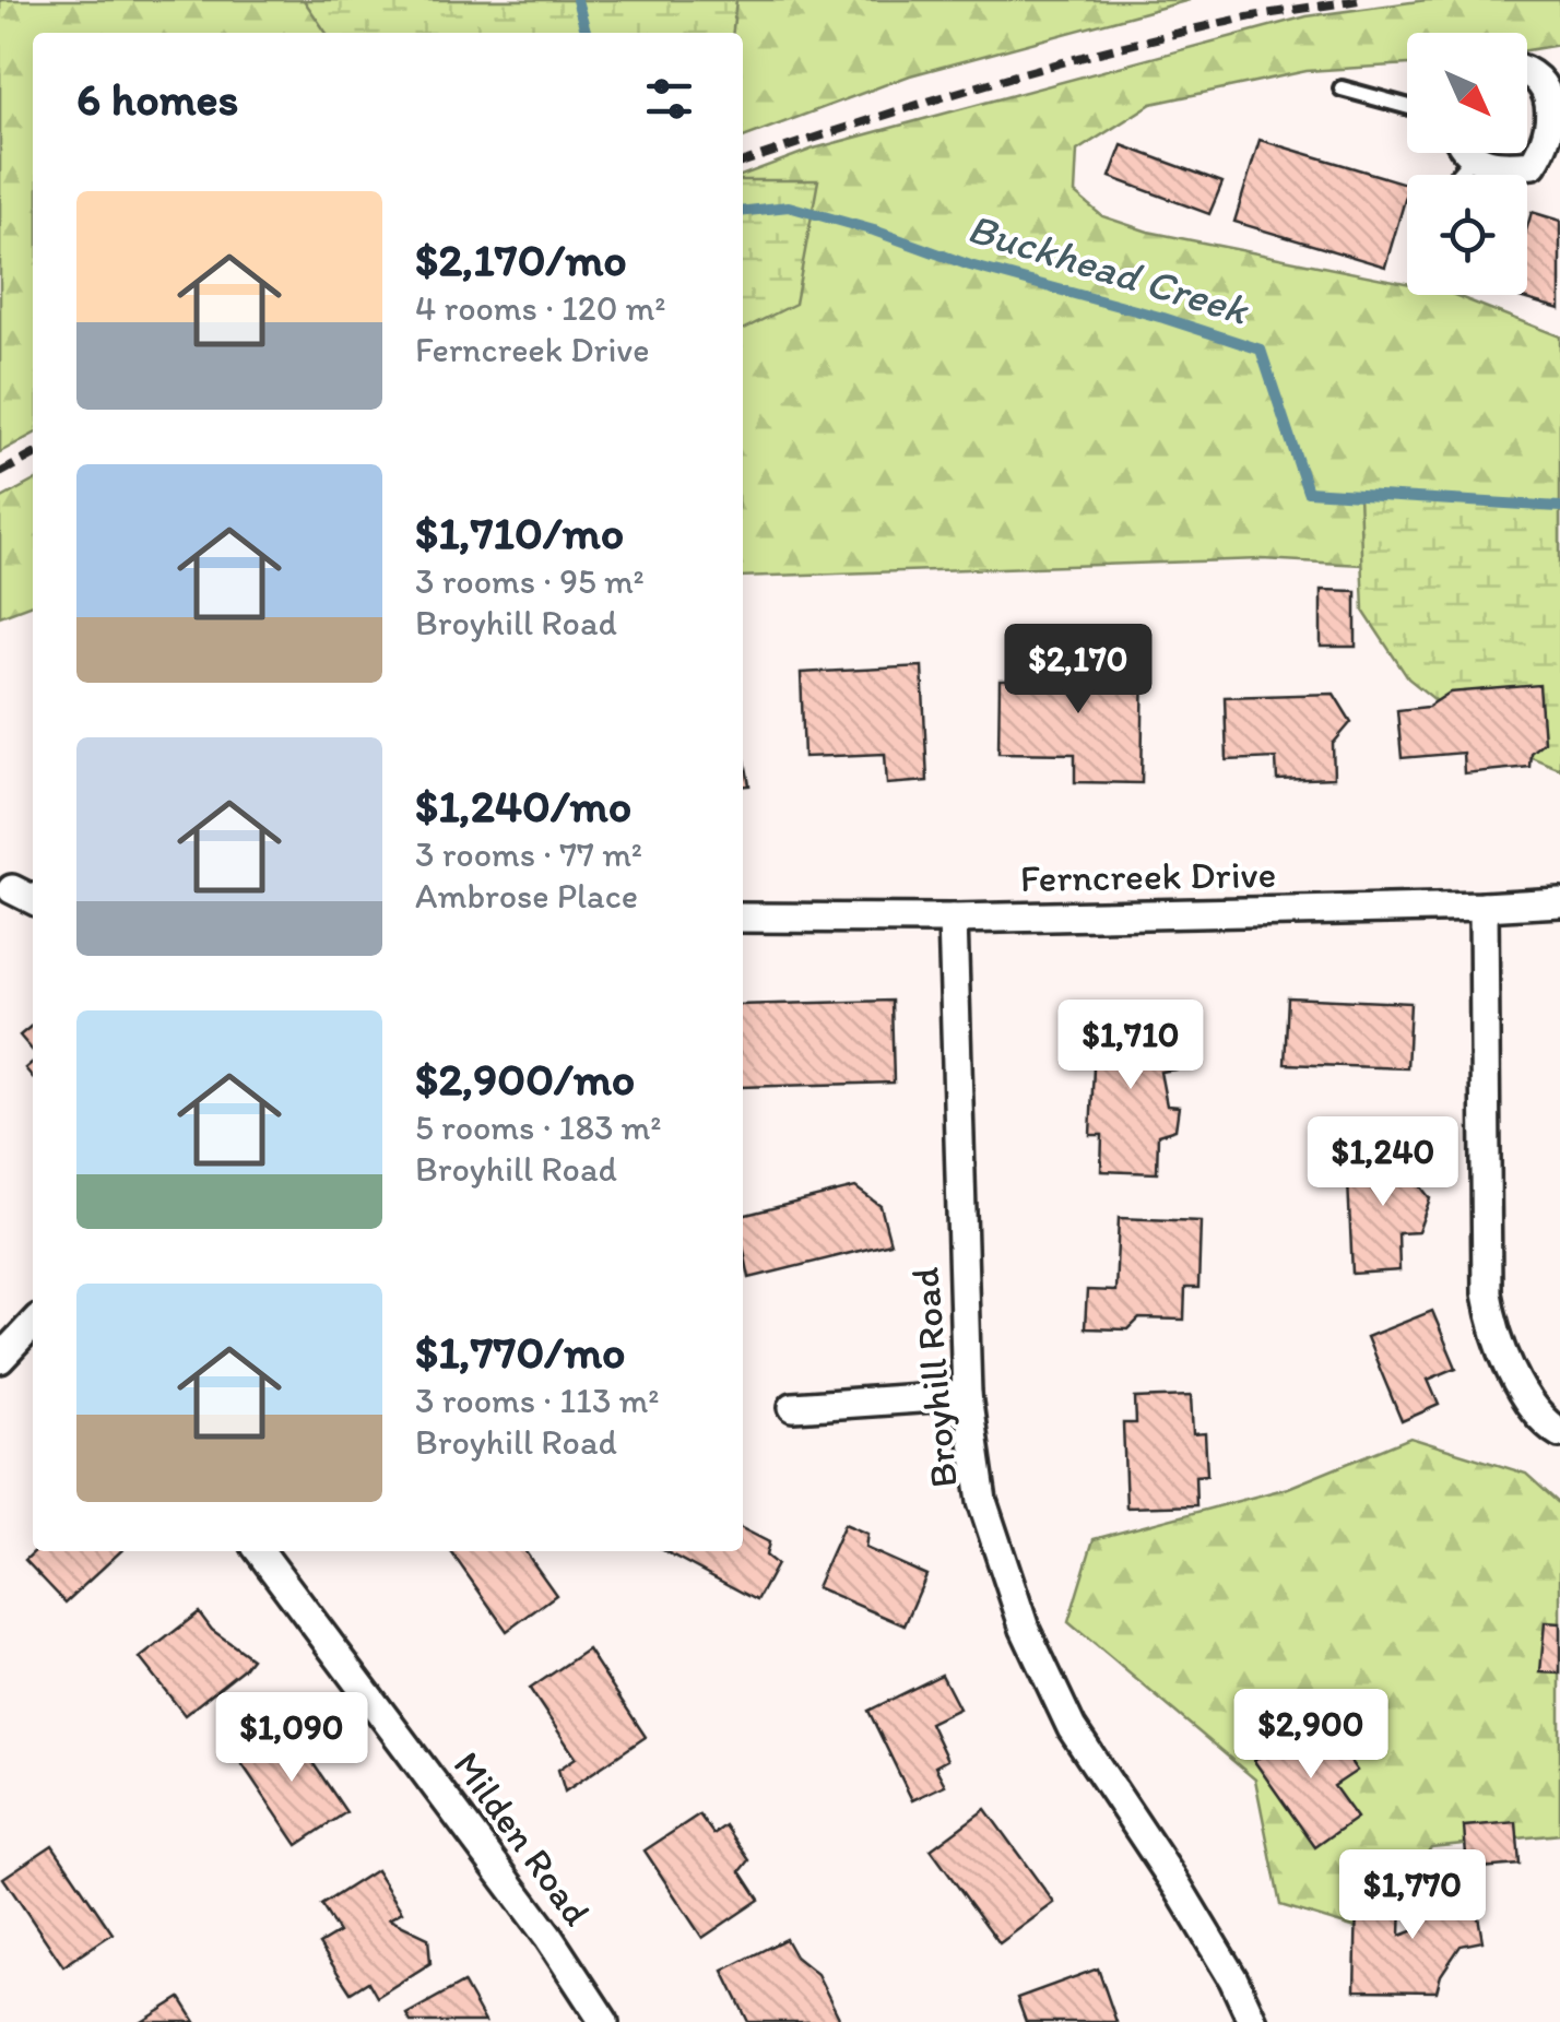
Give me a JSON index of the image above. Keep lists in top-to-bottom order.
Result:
{
  "streets": {
    "street": ["Ferncreek Drive", "Broyhill Road", "Milden Road"]
  },
  "crossings": [
    ["Ferncreek Drive", "Broyhill Road"]
  ],
  "water": ["Buckhead Creek"],
  "north": "bottom right",
  "page": {
    "heading": "6 homes",
    "list": [
      {
        "name": "$2,170/mo",
        "note": "4 rooms · 120 m² · Ferncreek Drive"
      },
      {
        "name": "$1,710/mo",
        "note": "3 rooms · 95 m² · Broyhill Road"
      },
      {
        "name": "$1,240/mo",
        "note": "3 rooms · 77 m² · Ambrose Place"
      },
      {
        "name": "$2,900/mo",
        "note": "5 rooms · 183 m² · Broyhill Road"
      },
      {
        "name": "$1,770/mo",
        "note": "3 rooms · 113 m² · Broyhill Road"
      }
    ],
    "price": [
      "$2,170",
      "$1,710",
      "$1,240",
      "$2,900",
      "$1,090",
      "$1,770"
    ]
  }
}
